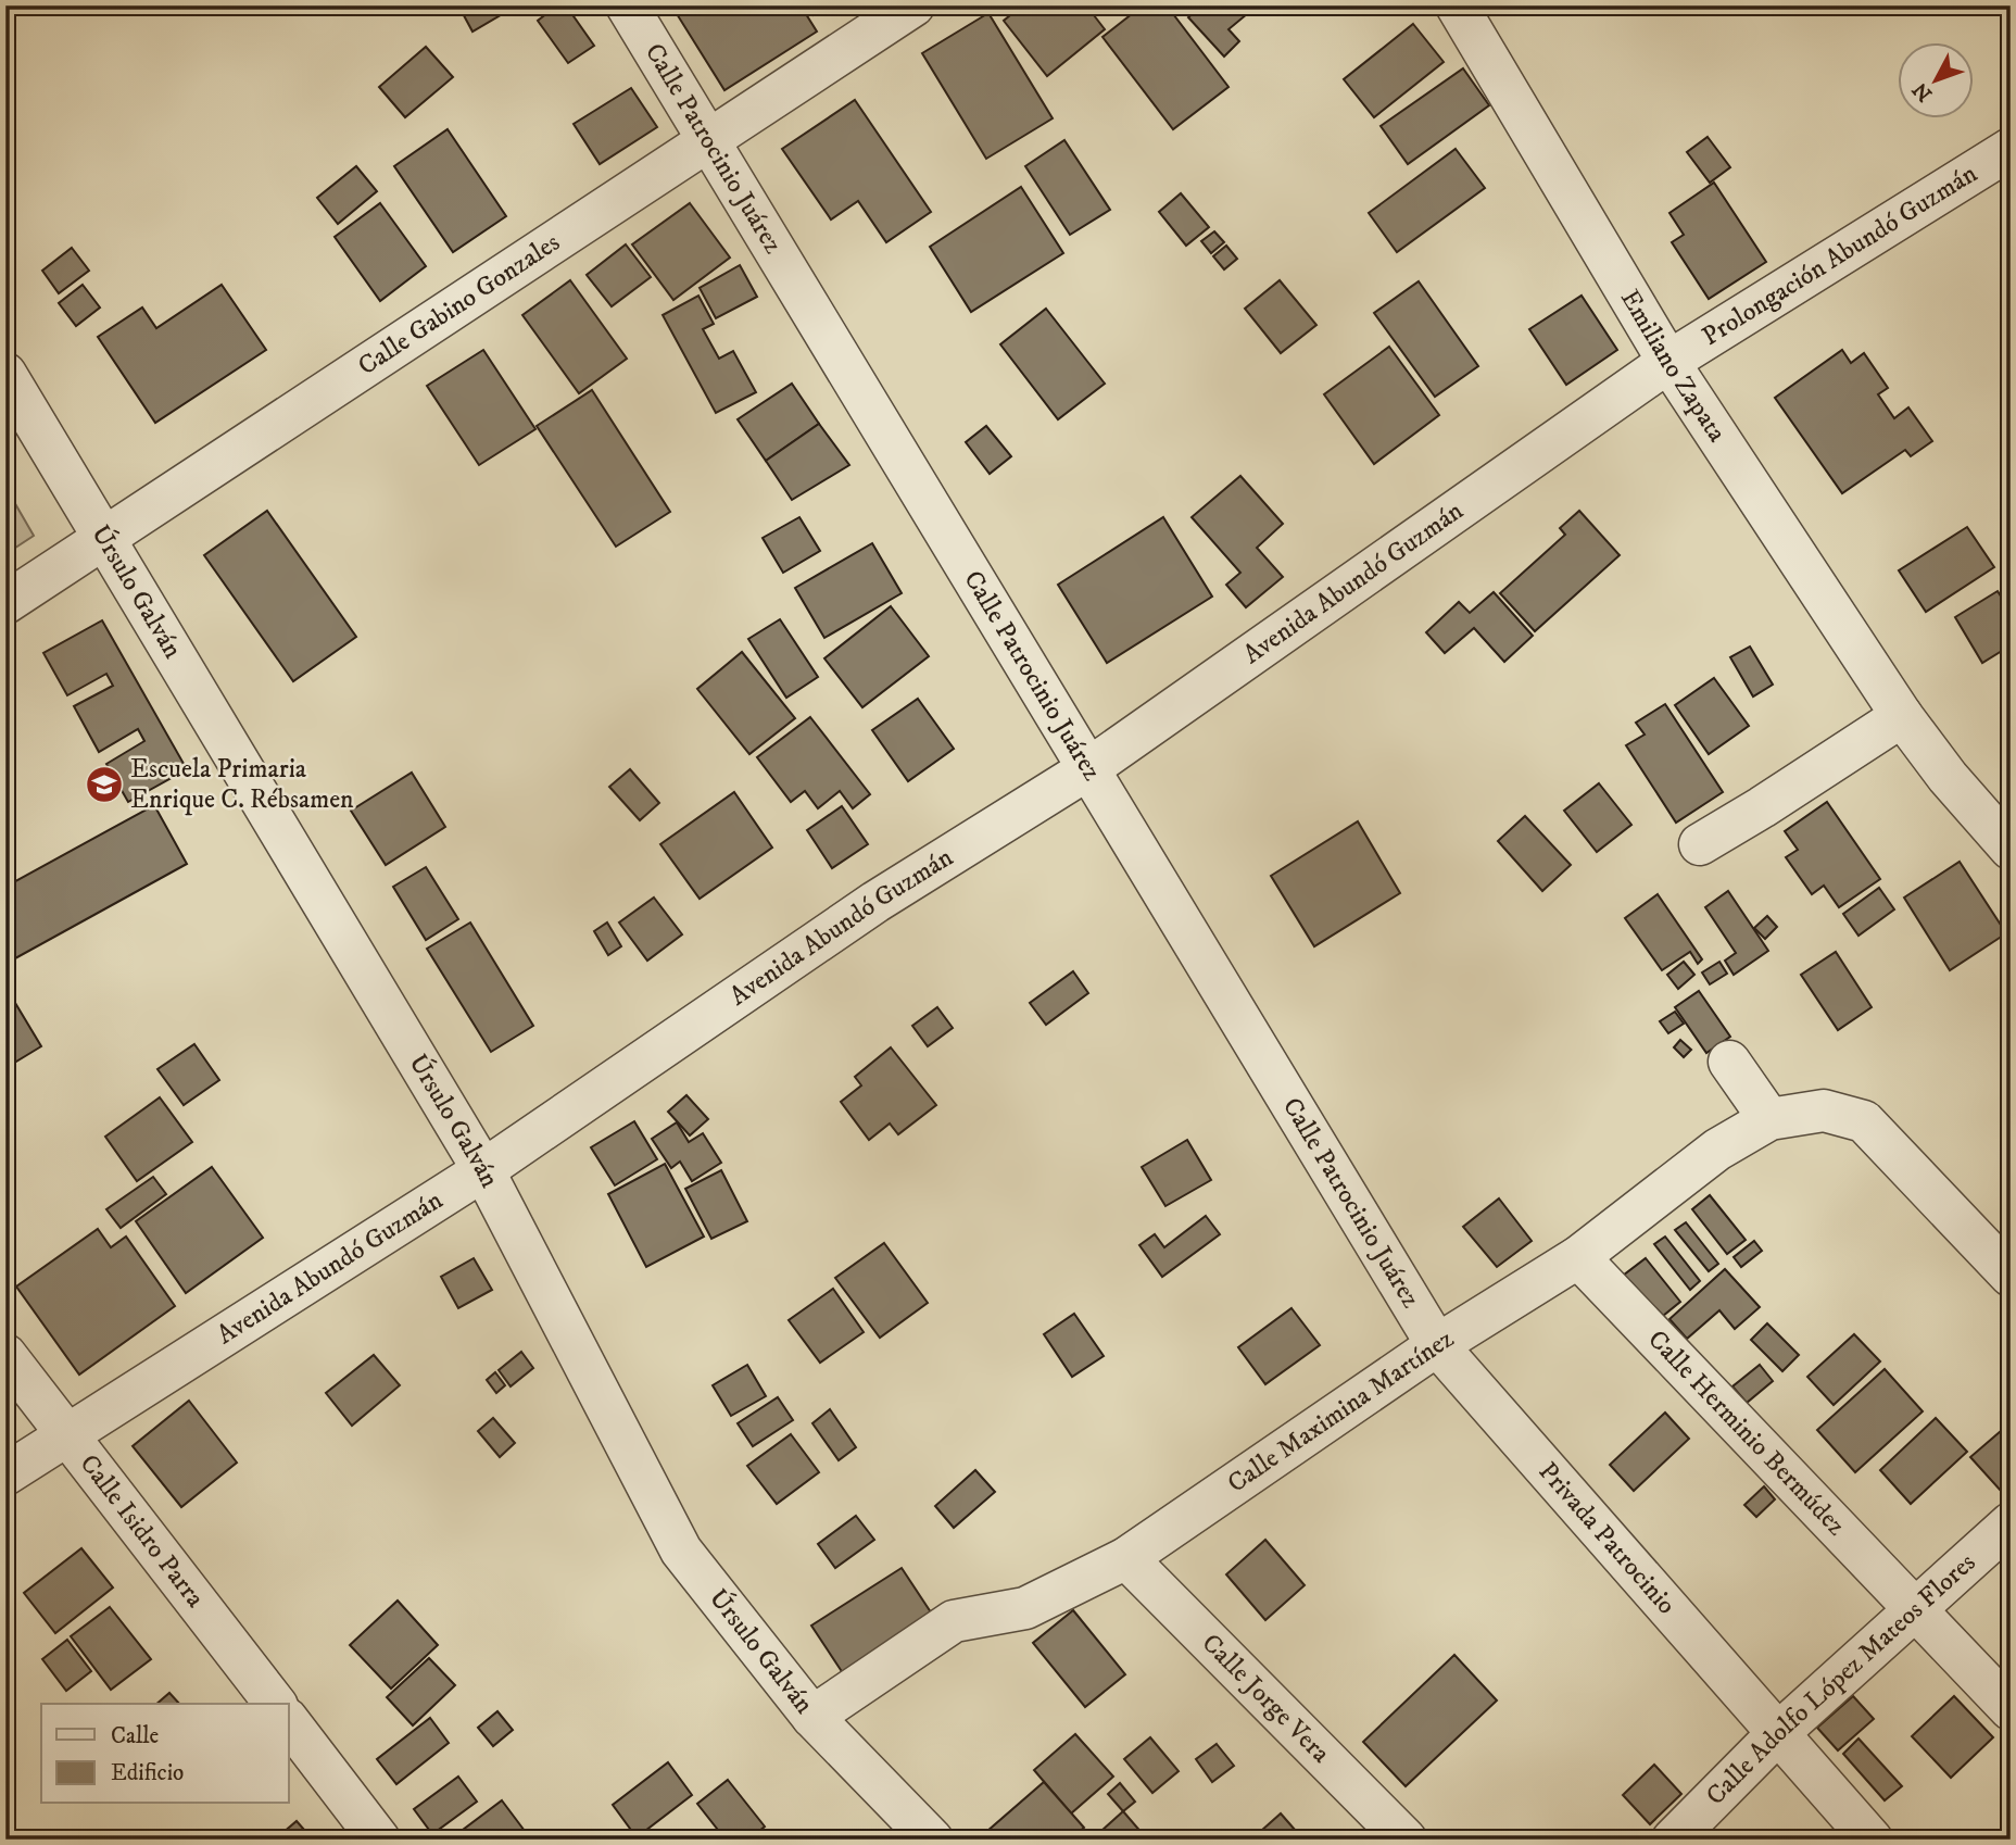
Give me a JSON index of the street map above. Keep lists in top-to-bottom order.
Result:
{
  "streets": {
    "street": [
      "Calle Patrocinio Juárez",
      "Prolongación Abundó Guzmán",
      "Calle Gabino Gonzales",
      "Emiliano Zapata",
      "Avenida Abundó Guzmán",
      "Úrsulo Galván",
      "Calle Maximina Martínez",
      "Calle Herminio Bermúdez",
      "Calle Isidro Parra",
      "Privada Patrocinio",
      "Calle Adolfo López Mateos Flores",
      "Calle Jorge Vera"
    ]
  },
  "crossings": [
    ["Calle Patrocinio Juárez", "Calle Gabino Gonzales"],
    ["Calle Patrocinio Juárez", "Avenida Abundó Guzmán"],
    ["Calle Patrocinio Juárez", "Calle Maximina Martínez"],
    ["Calle Patrocinio Juárez", "Privada Patrocinio"],
    ["Prolongación Abundó Guzmán", "Emiliano Zapata"],
    ["Prolongación Abundó Guzmán", "Avenida Abundó Guzmán"],
    ["Calle Gabino Gonzales", "Úrsulo Galván"],
    ["Emiliano Zapata", "Avenida Abundó Guzmán"],
    ["Avenida Abundó Guzmán", "Úrsulo Galván"],
    ["Avenida Abundó Guzmán", "Calle Isidro Parra"],
    ["Úrsulo Galván", "Calle Maximina Martínez"],
    ["Calle Maximina Martínez", "Calle Herminio Bermúdez"],
    ["Calle Maximina Martínez", "Privada Patrocinio"],
    ["Calle Maximina Martínez", "Calle Jorge Vera"],
    ["Calle Herminio Bermúdez", "Calle Adolfo López Mateos Flores"],
    ["Privada Patrocinio", "Calle Adolfo López Mateos Flores"]
  ],
  "places": {
    "school or university": ["Escuela Primaria Enrique C. Rébsamen"]
  },
  "legend": ["Calle", "Edificio"],
  "north": "bottom left"
}
